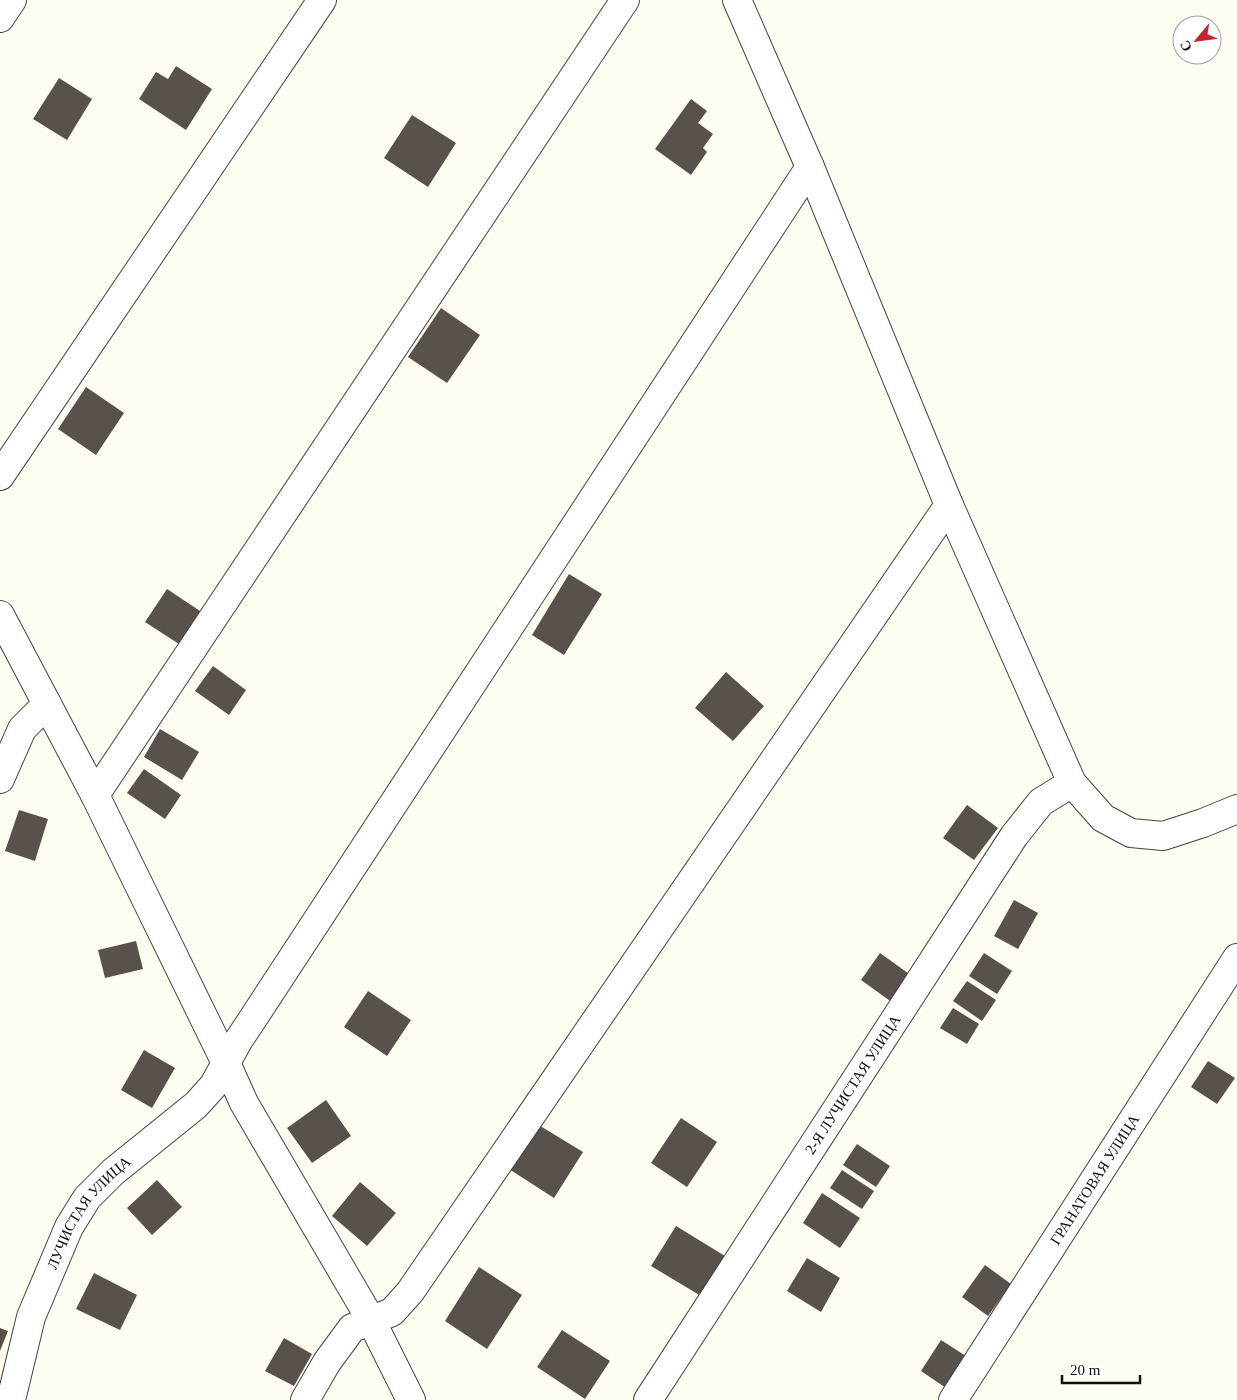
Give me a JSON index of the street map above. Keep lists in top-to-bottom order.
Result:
{
  "streets": {
    "street": ["2-Я ЛУЧИСТАЯ УЛИЦА", "ГРАНАТОВАЯ УЛИЦА", "ЛУЧИСТАЯ УЛИЦА"]
  },
  "scale_bar": "20 m",
  "north": "bottom left"
}
